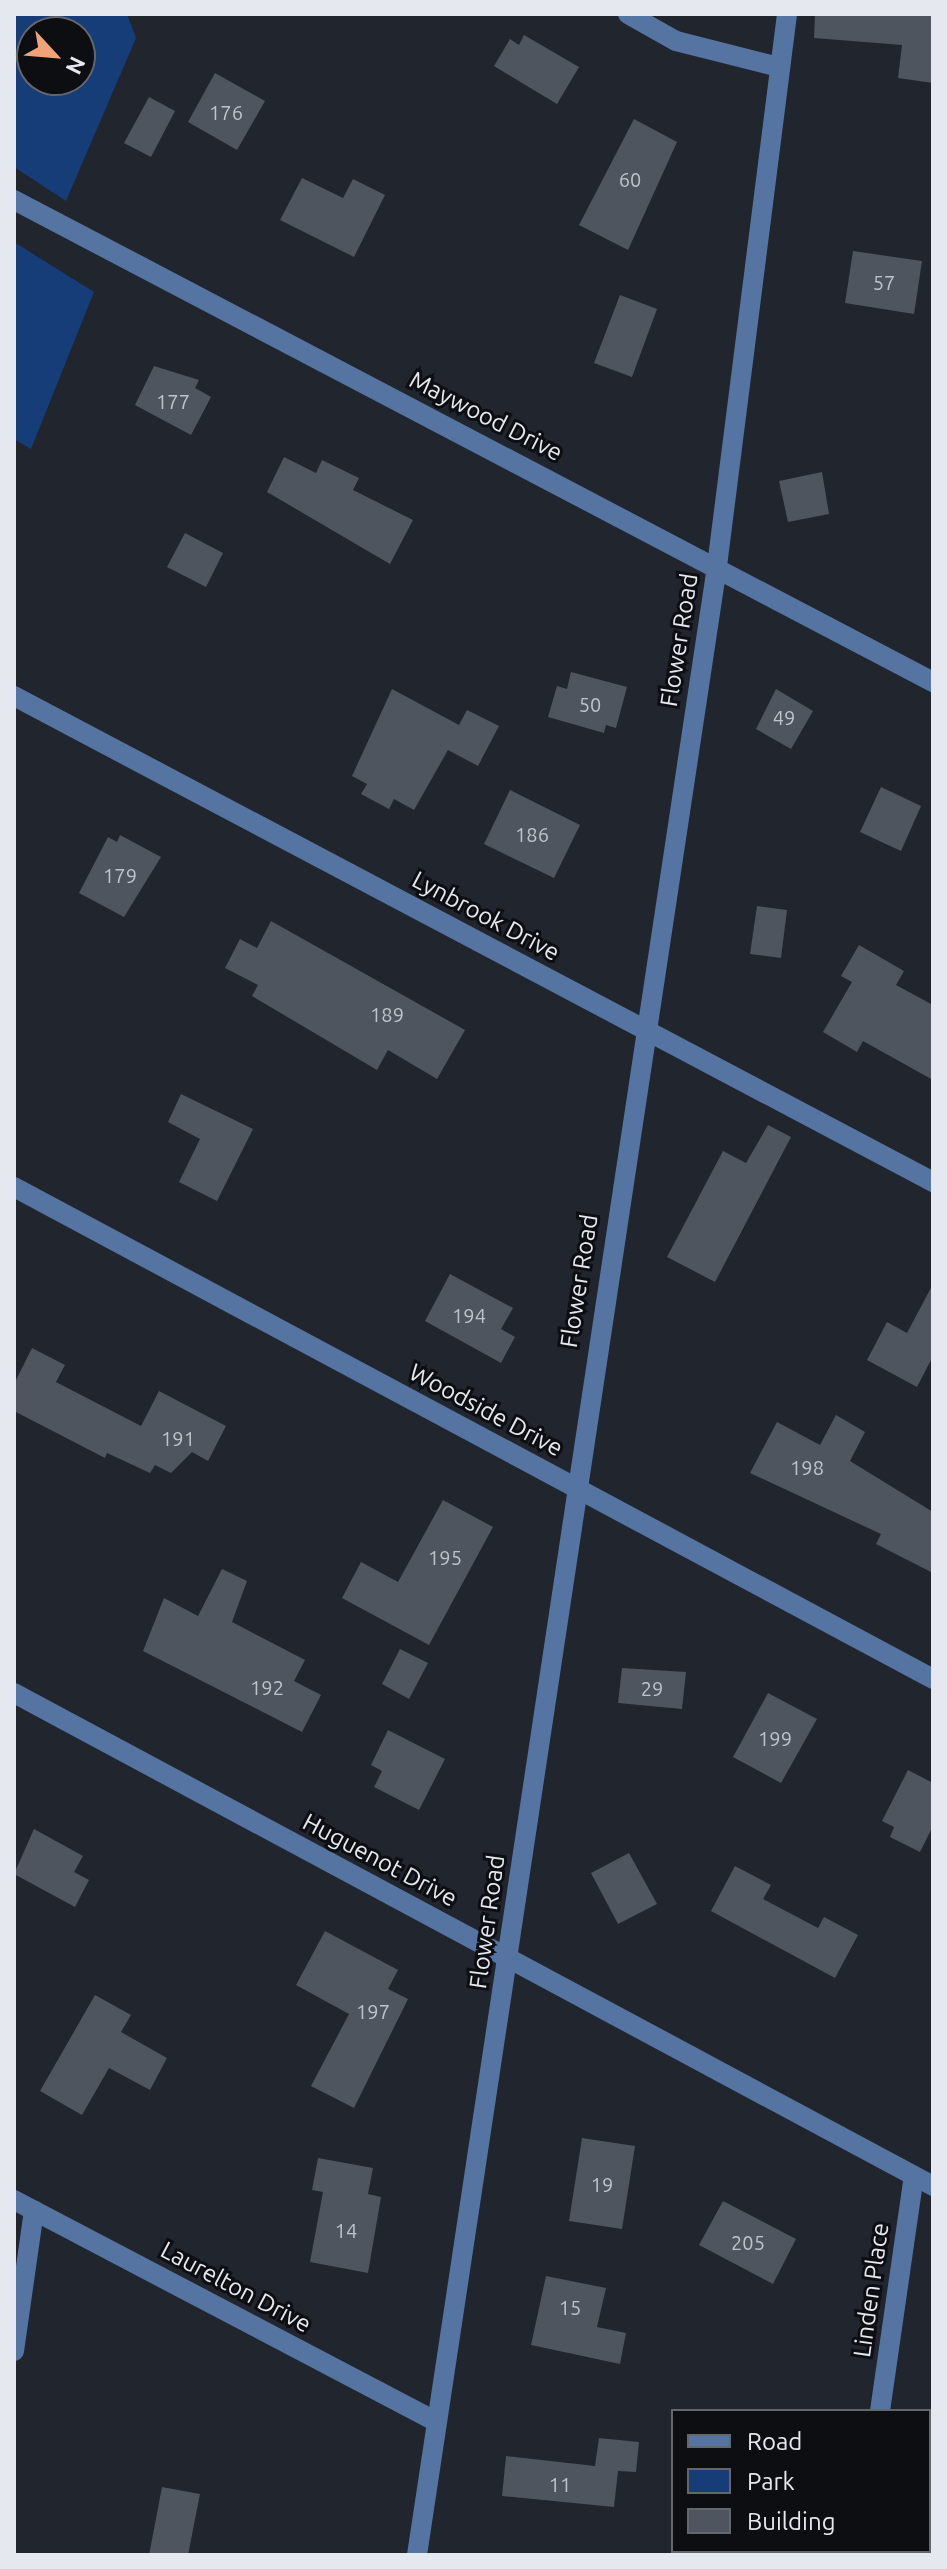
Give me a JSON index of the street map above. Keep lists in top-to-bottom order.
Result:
{
  "streets": {
    "street": [
      "Maywood Drive",
      "Flower Road",
      "Lynbrook Drive",
      "Woodside Drive",
      "Huguenot Drive",
      "Laurelton Drive",
      "Linden Place"
    ]
  },
  "crossings": [
    ["Maywood Drive", "Flower Road"],
    ["Flower Road", "Lynbrook Drive"],
    ["Flower Road", "Woodside Drive"],
    ["Flower Road", "Huguenot Drive"],
    ["Flower Road", "Laurelton Drive"],
    ["Huguenot Drive", "Linden Place"]
  ],
  "house_numbers": [
    "176",
    "60",
    "57",
    "177",
    "50",
    "49",
    "186",
    "179",
    "189",
    "194",
    "191",
    "198",
    "195",
    "192",
    "29",
    "199",
    "197",
    "19",
    "14",
    "205",
    "15",
    "11"
  ],
  "legend": ["Road", "Park", "Building"],
  "north": "bottom right"
}
